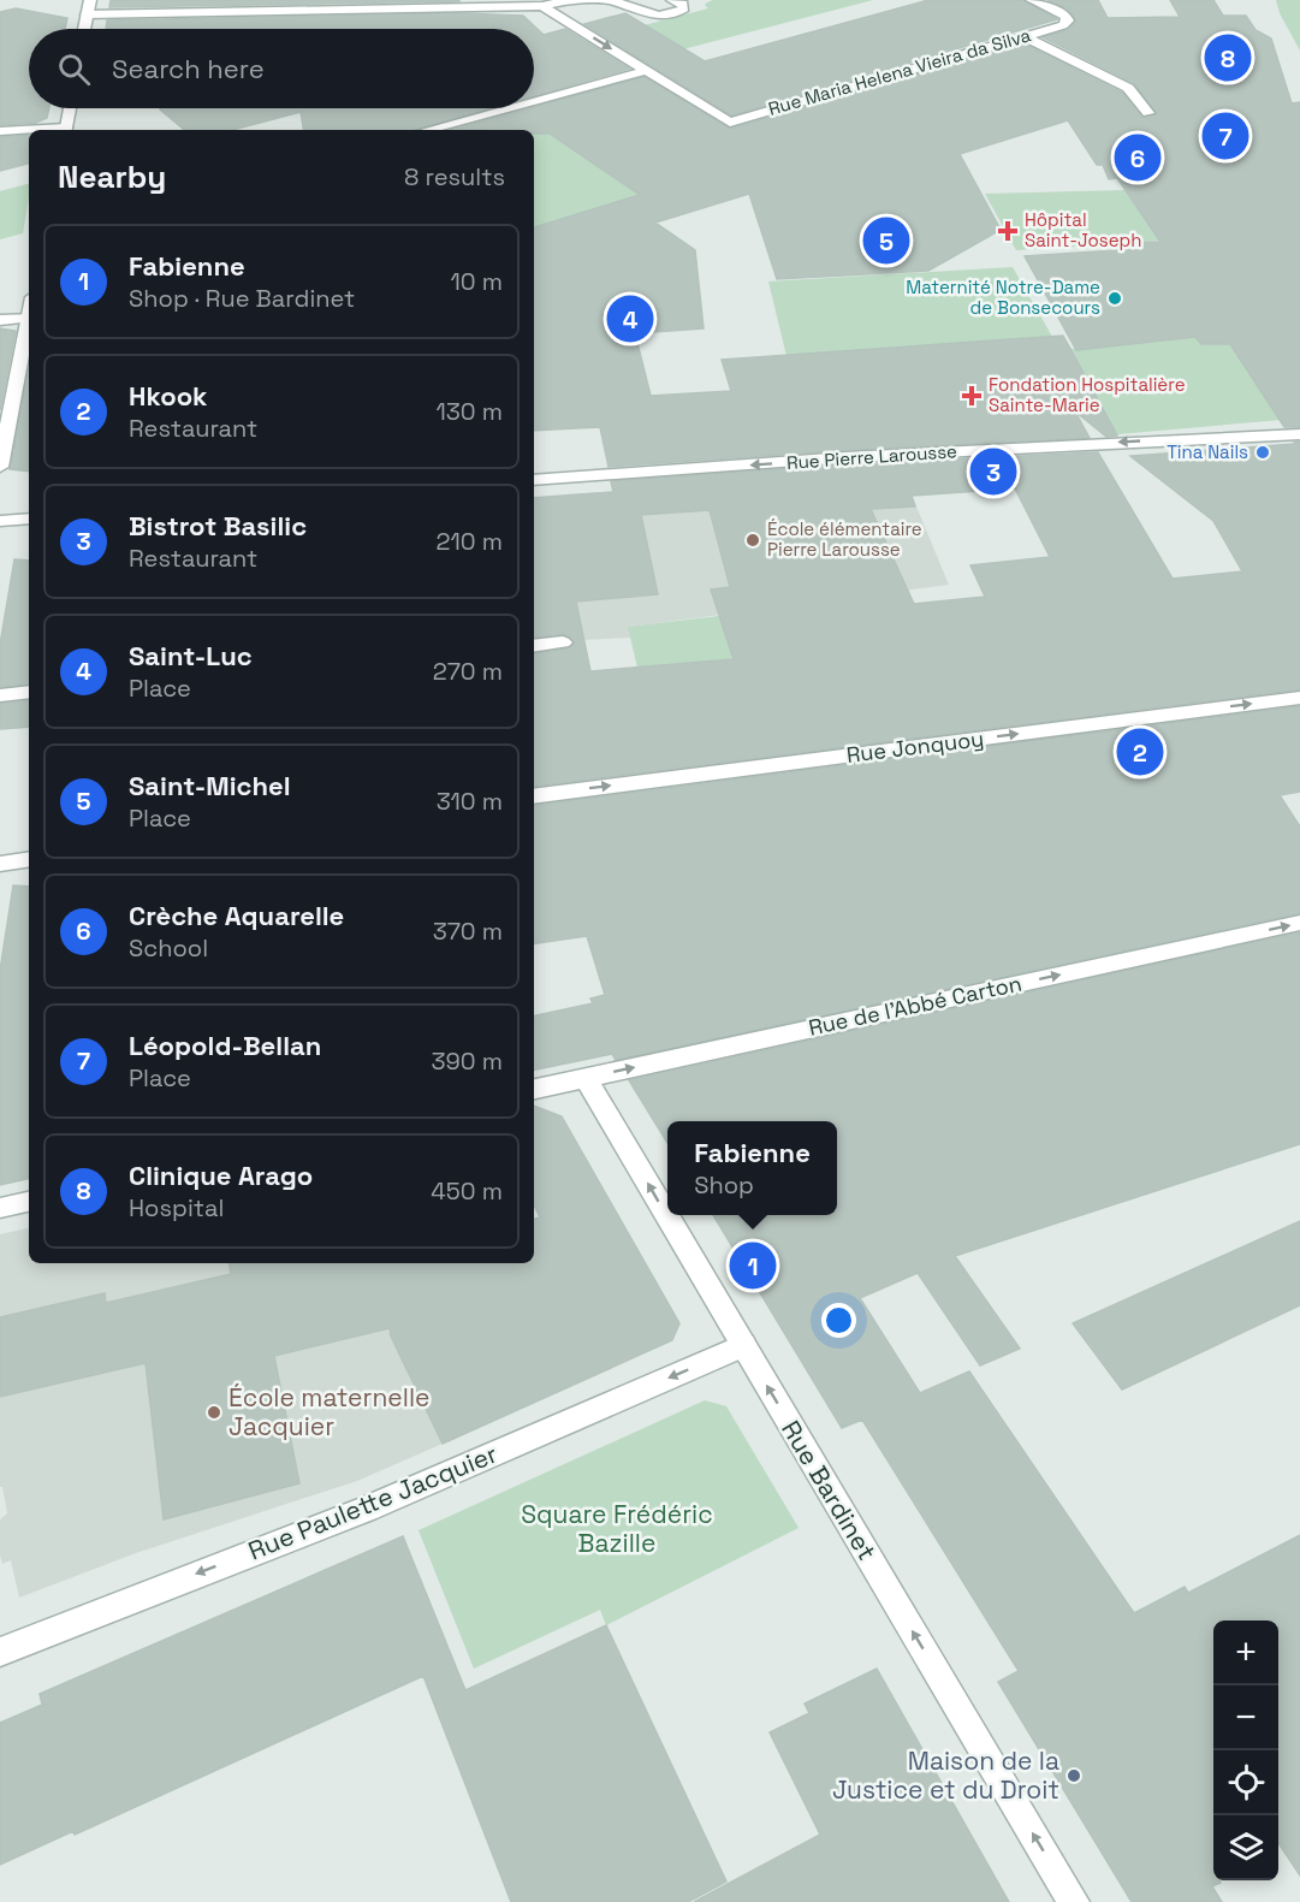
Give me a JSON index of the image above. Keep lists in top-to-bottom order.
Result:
{
  "streets": {
    "street": [
      "Rue Maria Helena Vieira da Silva",
      "Rue Pierre Larousse",
      "Rue Jonquoy",
      "Rue de l'Abbé Carton",
      "Rue Bardinet",
      "Rue Paulette Jacquier"
    ]
  },
  "crossings": [
    ["Rue de l'Abbé Carton", "Rue Bardinet"],
    ["Rue Bardinet", "Rue Paulette Jacquier"]
  ],
  "one_way": [
    "Rue Pierre Larousse",
    "Rue Jonquoy",
    "Rue de l'Abbé Carton",
    "Rue Bardinet",
    "Rue Paulette Jacquier"
  ],
  "parks": ["Square Frédéric Bazille"],
  "places": {
    "health": ["Hôpital Saint-Joseph", "Fondation Hospitalière Sainte-Marie"],
    "other": [
      "Maternité Notre-Dame de Bonsecours",
      "Tina Nails",
      "École élémentaire Pierre Larousse",
      "École maternelle Jacquier",
      "Maison de la Justice et du Droit"
    ]
  },
  "page": {
    "search": "Search here",
    "pins": [
      "8",
      "7",
      "6",
      "5",
      "4",
      "3",
      "2",
      "1"
    ],
    "heading": ["Nearby", "8 results"],
    "list": [
      {
        "mark": "1",
        "name": "Fabienne",
        "note": "Shop · Rue Bardinet",
        "value": "10 m"
      },
      {
        "mark": "2",
        "name": "Hkook",
        "note": "Restaurant",
        "value": "130 m"
      },
      {
        "mark": "3",
        "name": "Bistrot Basilic",
        "note": "Restaurant",
        "value": "210 m"
      },
      {
        "mark": "4",
        "name": "Saint-Luc",
        "note": "Place",
        "value": "270 m"
      },
      {
        "mark": "5",
        "name": "Saint-Michel",
        "note": "Place",
        "value": "310 m"
      },
      {
        "mark": "6",
        "name": "Crèche Aquarelle",
        "note": "School",
        "value": "370 m"
      },
      {
        "mark": "7",
        "name": "Léopold-Bellan",
        "note": "Place",
        "value": "390 m"
      },
      {
        "mark": "8",
        "name": "Clinique Arago",
        "note": "Hospital",
        "value": "450 m"
      }
    ],
    "popup": ["Fabienne", "Shop"],
    "map_buttons": ["+", "−"]
  }
}
